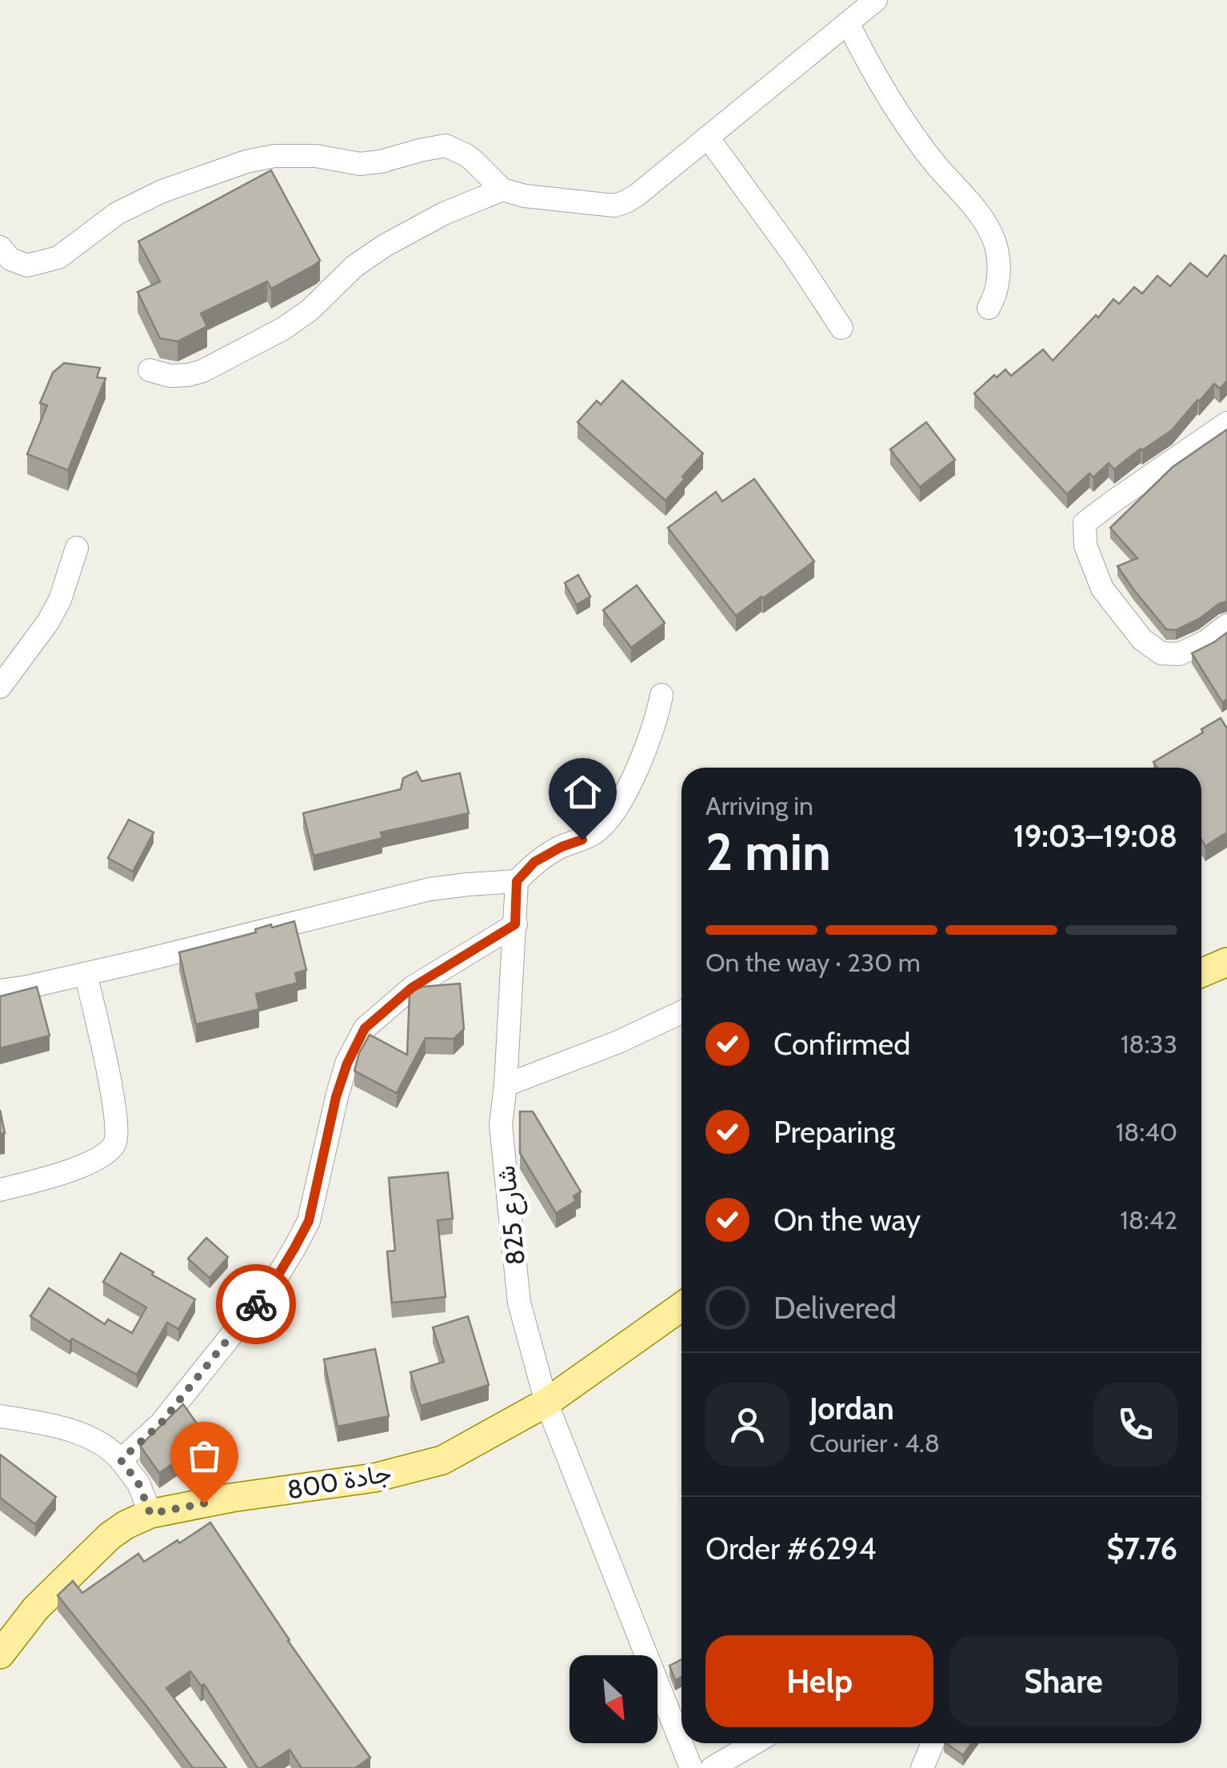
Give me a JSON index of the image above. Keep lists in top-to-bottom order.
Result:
{
  "streets": {
    "main road": ["جادة 800"],
    "street": ["شارع 825"]
  },
  "crossings": [
    ["شارع 825", "جادة 800"]
  ],
  "north": "bottom right",
  "page": {
    "heading": ["2 min", "Arriving in", "19:03–19:08"],
    "panel": [
      "Jordan",
      "Courier · 4.8",
      "Order #6294",
      "$7.76"
    ],
    "bar": "On the way · 230 m",
    "list": [
      ["Confirmed", "18:33"],
      ["Preparing", "18:40"],
      ["On the way", "18:42"],
      "Delivered"
    ],
    "buttons": ["Help", "Share"]
  }
}
